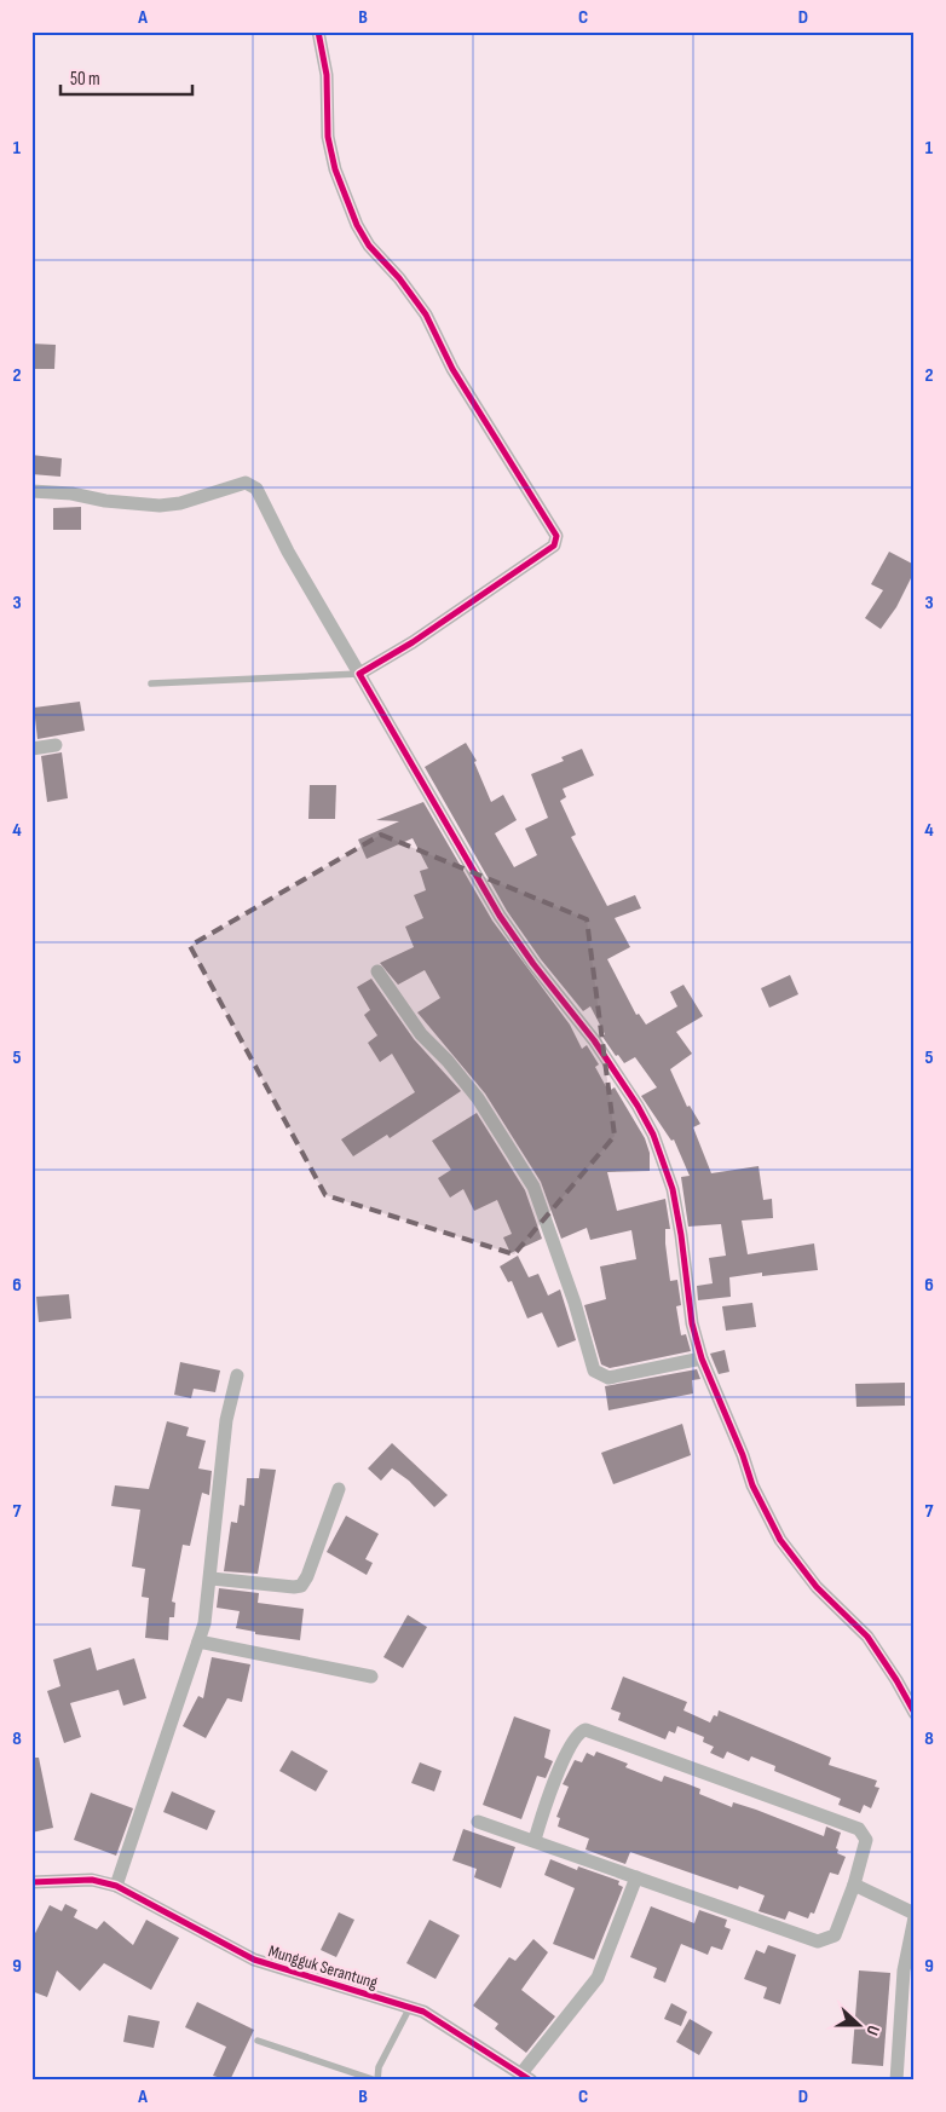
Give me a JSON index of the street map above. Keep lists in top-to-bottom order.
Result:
{
  "streets": {
    "street": ["Mungguk Serantung"]
  },
  "scale_bar": "50 m",
  "north": "right",
  "grid": {
    "columns": [
      "A",
      "B",
      "C",
      "D"
    ],
    "rows": [
      "1",
      "2",
      "3",
      "4",
      "5",
      "6",
      "7",
      "8",
      "9"
    ]
  }
}
